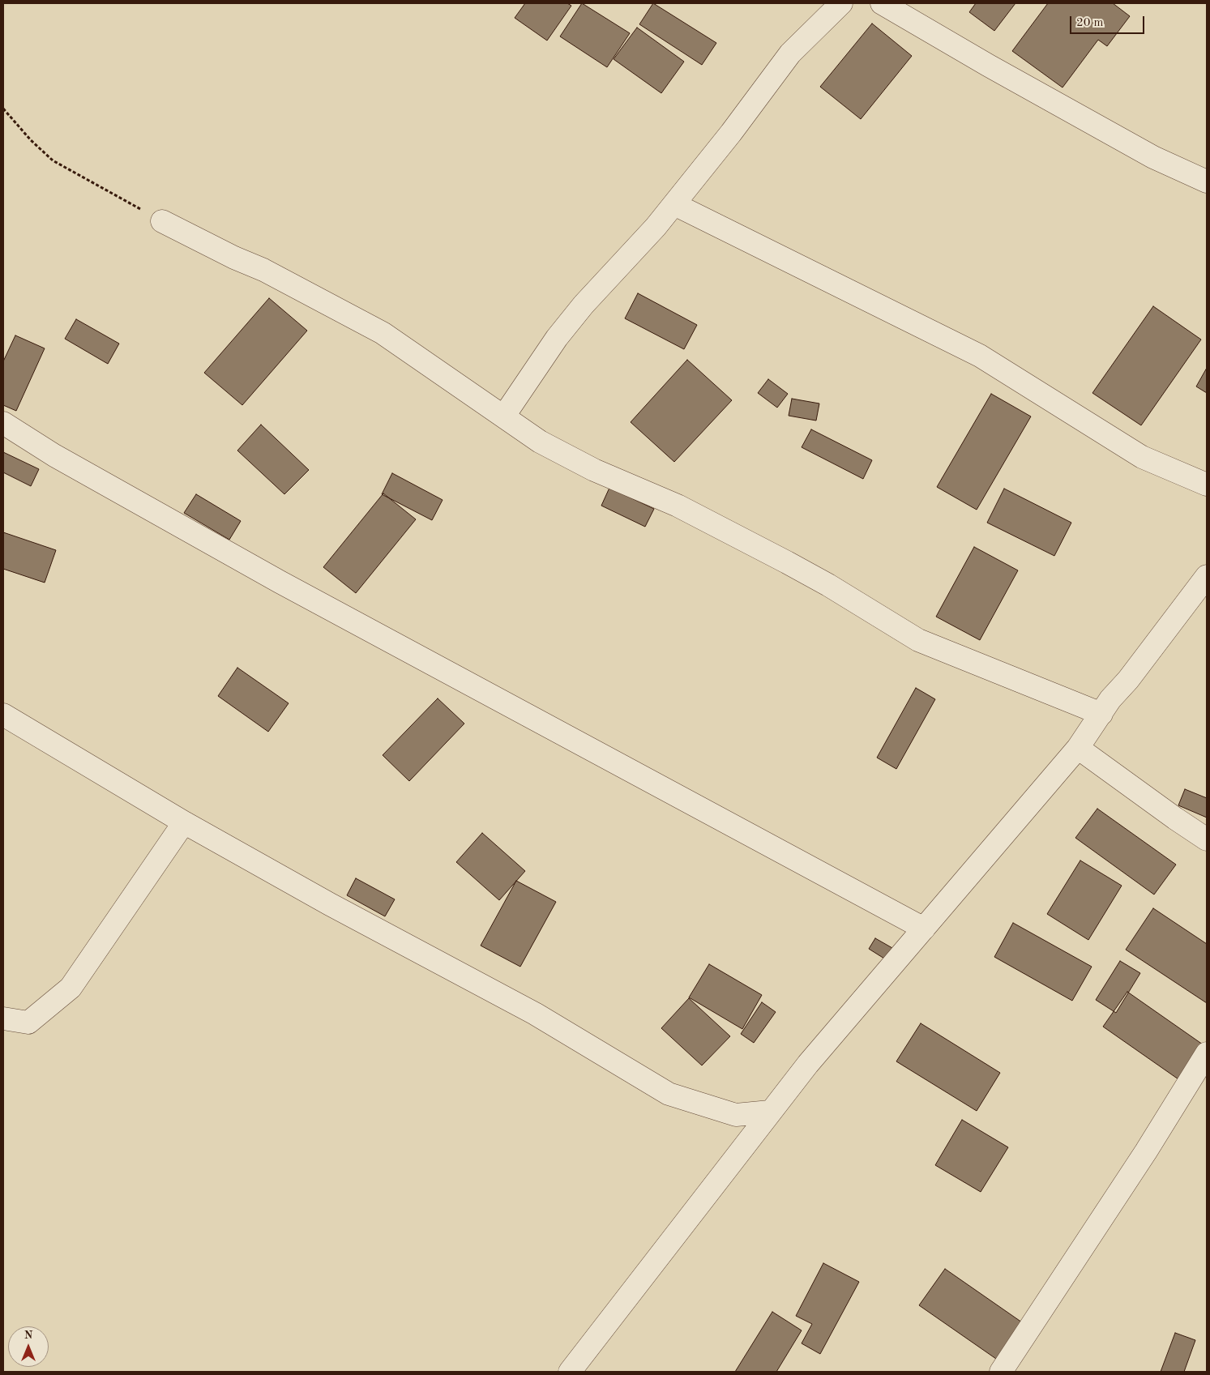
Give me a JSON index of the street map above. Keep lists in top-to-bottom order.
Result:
{
  "scale_bar": "20 m",
  "north": "top"
}
